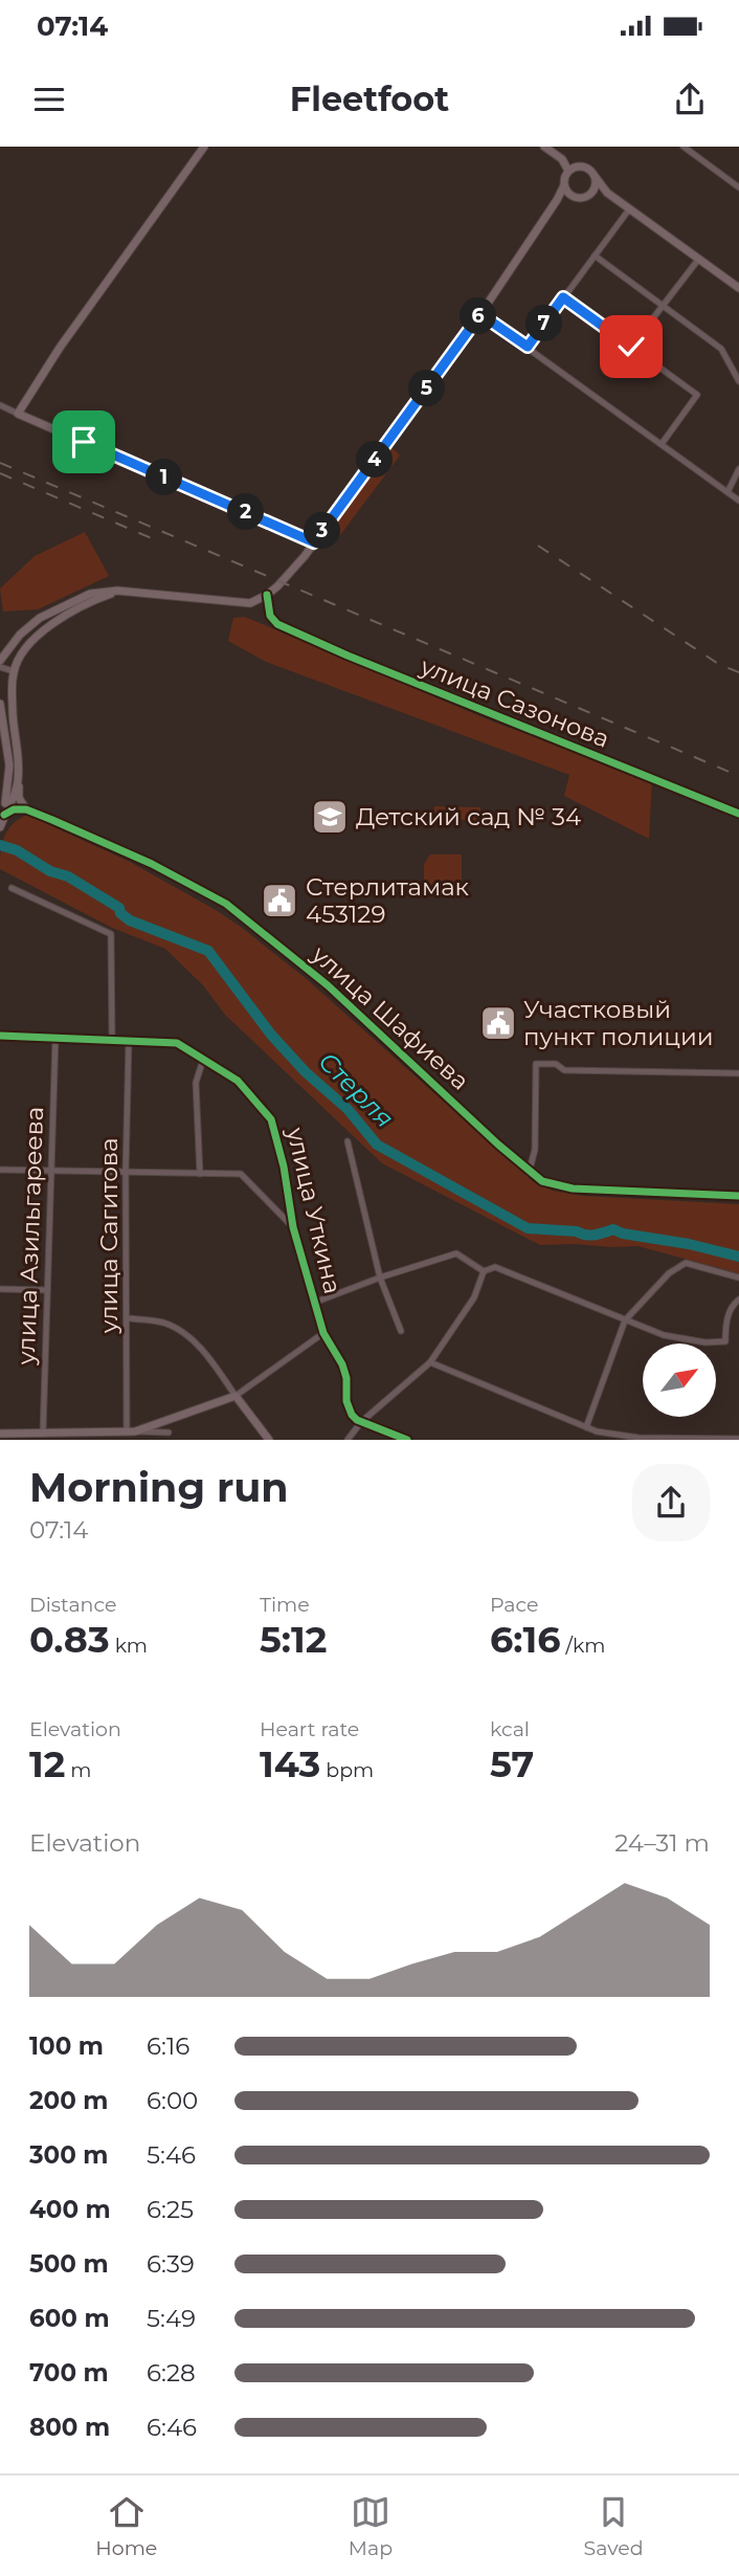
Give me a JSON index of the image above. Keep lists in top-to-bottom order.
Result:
{
  "streets": {
    "street": [
      "улица Сазонова",
      "улица Шафиева",
      "улица Уткина",
      "улица Азильгареева",
      "улица Сагитова"
    ]
  },
  "crossings": [
    ["улица Уткина", "улица Азильгареева"],
    ["улица Уткина", "улица Сагитова"]
  ],
  "water": ["Стерля"],
  "places": {
    "school or university": ["Детский сад № 34"],
    "public building": ["Стерлитамак 453129", "Участковый пункт полиции"]
  },
  "north": "top right",
  "page": {
    "status": "07:14",
    "header": "Fleetfoot",
    "pins": [
      "6",
      "7",
      "5",
      "4",
      "1",
      "2",
      "3"
    ],
    "heading": ["Morning run", "07:14"],
    "stats": [
      ["Distance", "0.83 km"],
      ["Time", "5:12"],
      ["Pace", "6:16 /km"],
      ["Elevation", "12 m"],
      ["Heart rate", "143 bpm"],
      ["kcal", "57"]
    ],
    "chart": ["Elevation", "24–31 m"],
    "list": [
      {
        "name": "100 m",
        "note": "6:16"
      },
      {
        "name": "200 m",
        "note": "6:00"
      },
      {
        "name": "300 m",
        "note": "5:46"
      },
      {
        "name": "400 m",
        "note": "6:25"
      },
      {
        "name": "500 m",
        "note": "6:39"
      },
      {
        "name": "600 m",
        "note": "5:49"
      },
      {
        "name": "700 m",
        "note": "6:28"
      },
      {
        "name": "800 m",
        "note": "6:46"
      }
    ],
    "tabs": ["Home", "Map", "Saved"]
  }
}
